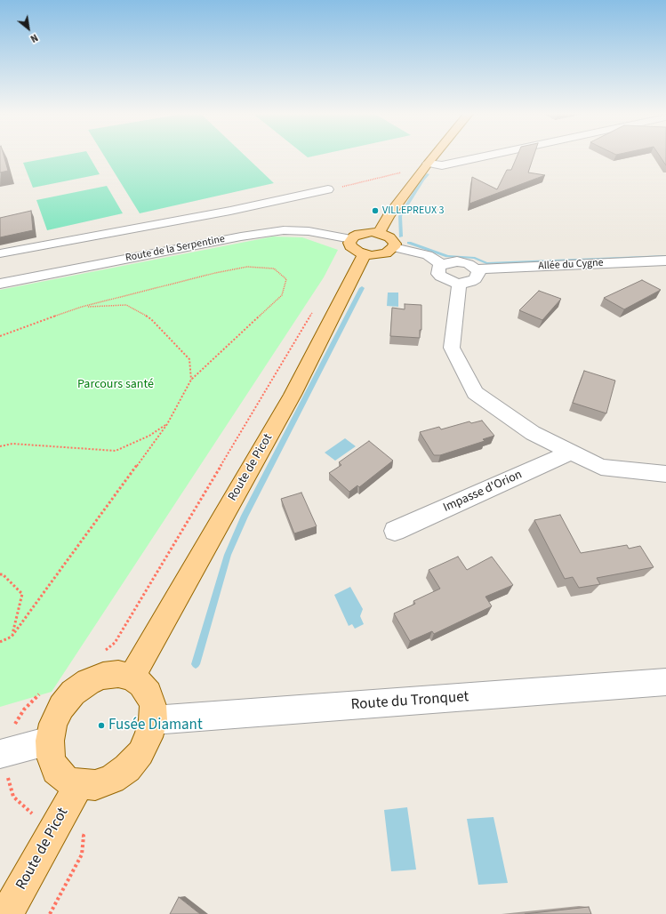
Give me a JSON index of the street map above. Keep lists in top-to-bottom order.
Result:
{
  "streets": {
    "main road": ["Route de Picot"],
    "street": [
      "Route de la Serpentine",
      "Allée du Cygne",
      "Impasse d'Orion",
      "Route du Tronquet"
    ]
  },
  "crossings": [
    ["Route de Picot", "Route du Tronquet"]
  ],
  "parks": ["Parcours santé"],
  "places": ["VILLEPREUX 3", "Fusée Diamant"],
  "north": "bottom right"
}
